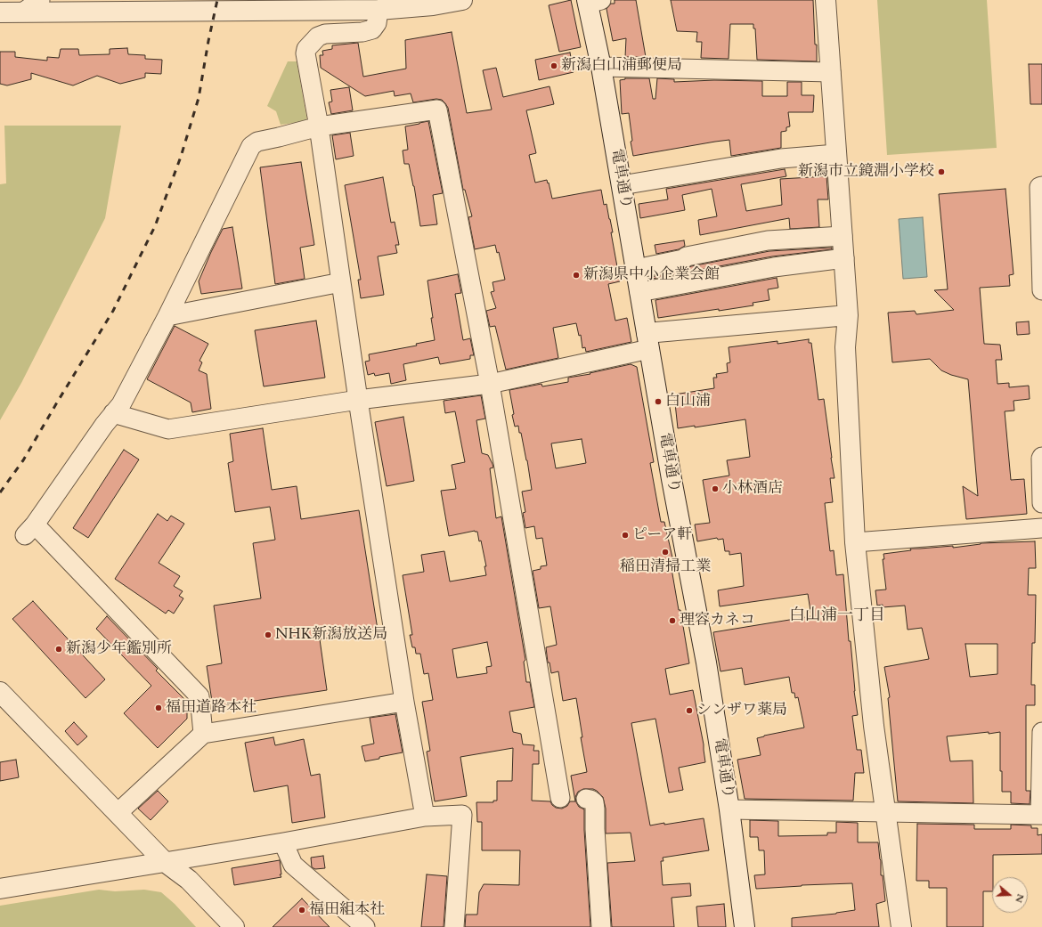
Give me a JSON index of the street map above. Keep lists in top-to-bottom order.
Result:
{
  "streets": {
    "street": ["電車通り"]
  },
  "districts": ["白山浦一丁目"],
  "places": [
    "新潟白山浦郵便局",
    "新潟市立鏡淵小学校",
    "新潟県中小企業会館",
    "白山浦",
    "小林酒店",
    "ピーア軒",
    "稲田清掃工業",
    "理容カネコ",
    "NHK新潟放送局",
    "新潟少年鑑別所",
    "福田道路本社",
    "シンザワ薬局",
    "福田組本社"
  ],
  "north": "right"
}
